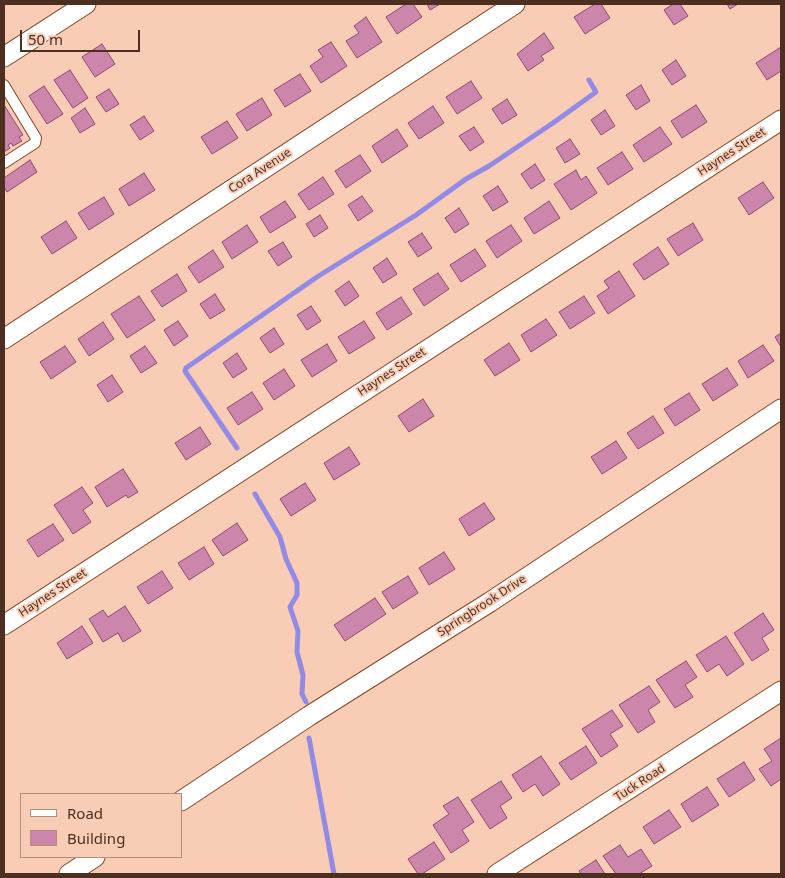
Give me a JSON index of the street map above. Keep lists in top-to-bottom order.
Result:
{
  "streets": {
    "street": [
      "Haynes Street",
      "Cora Avenue",
      "Springbrook Drive",
      "Tuck Road"
    ]
  },
  "legend": ["Road", "Building"],
  "scale_bar": "50 m"
}
